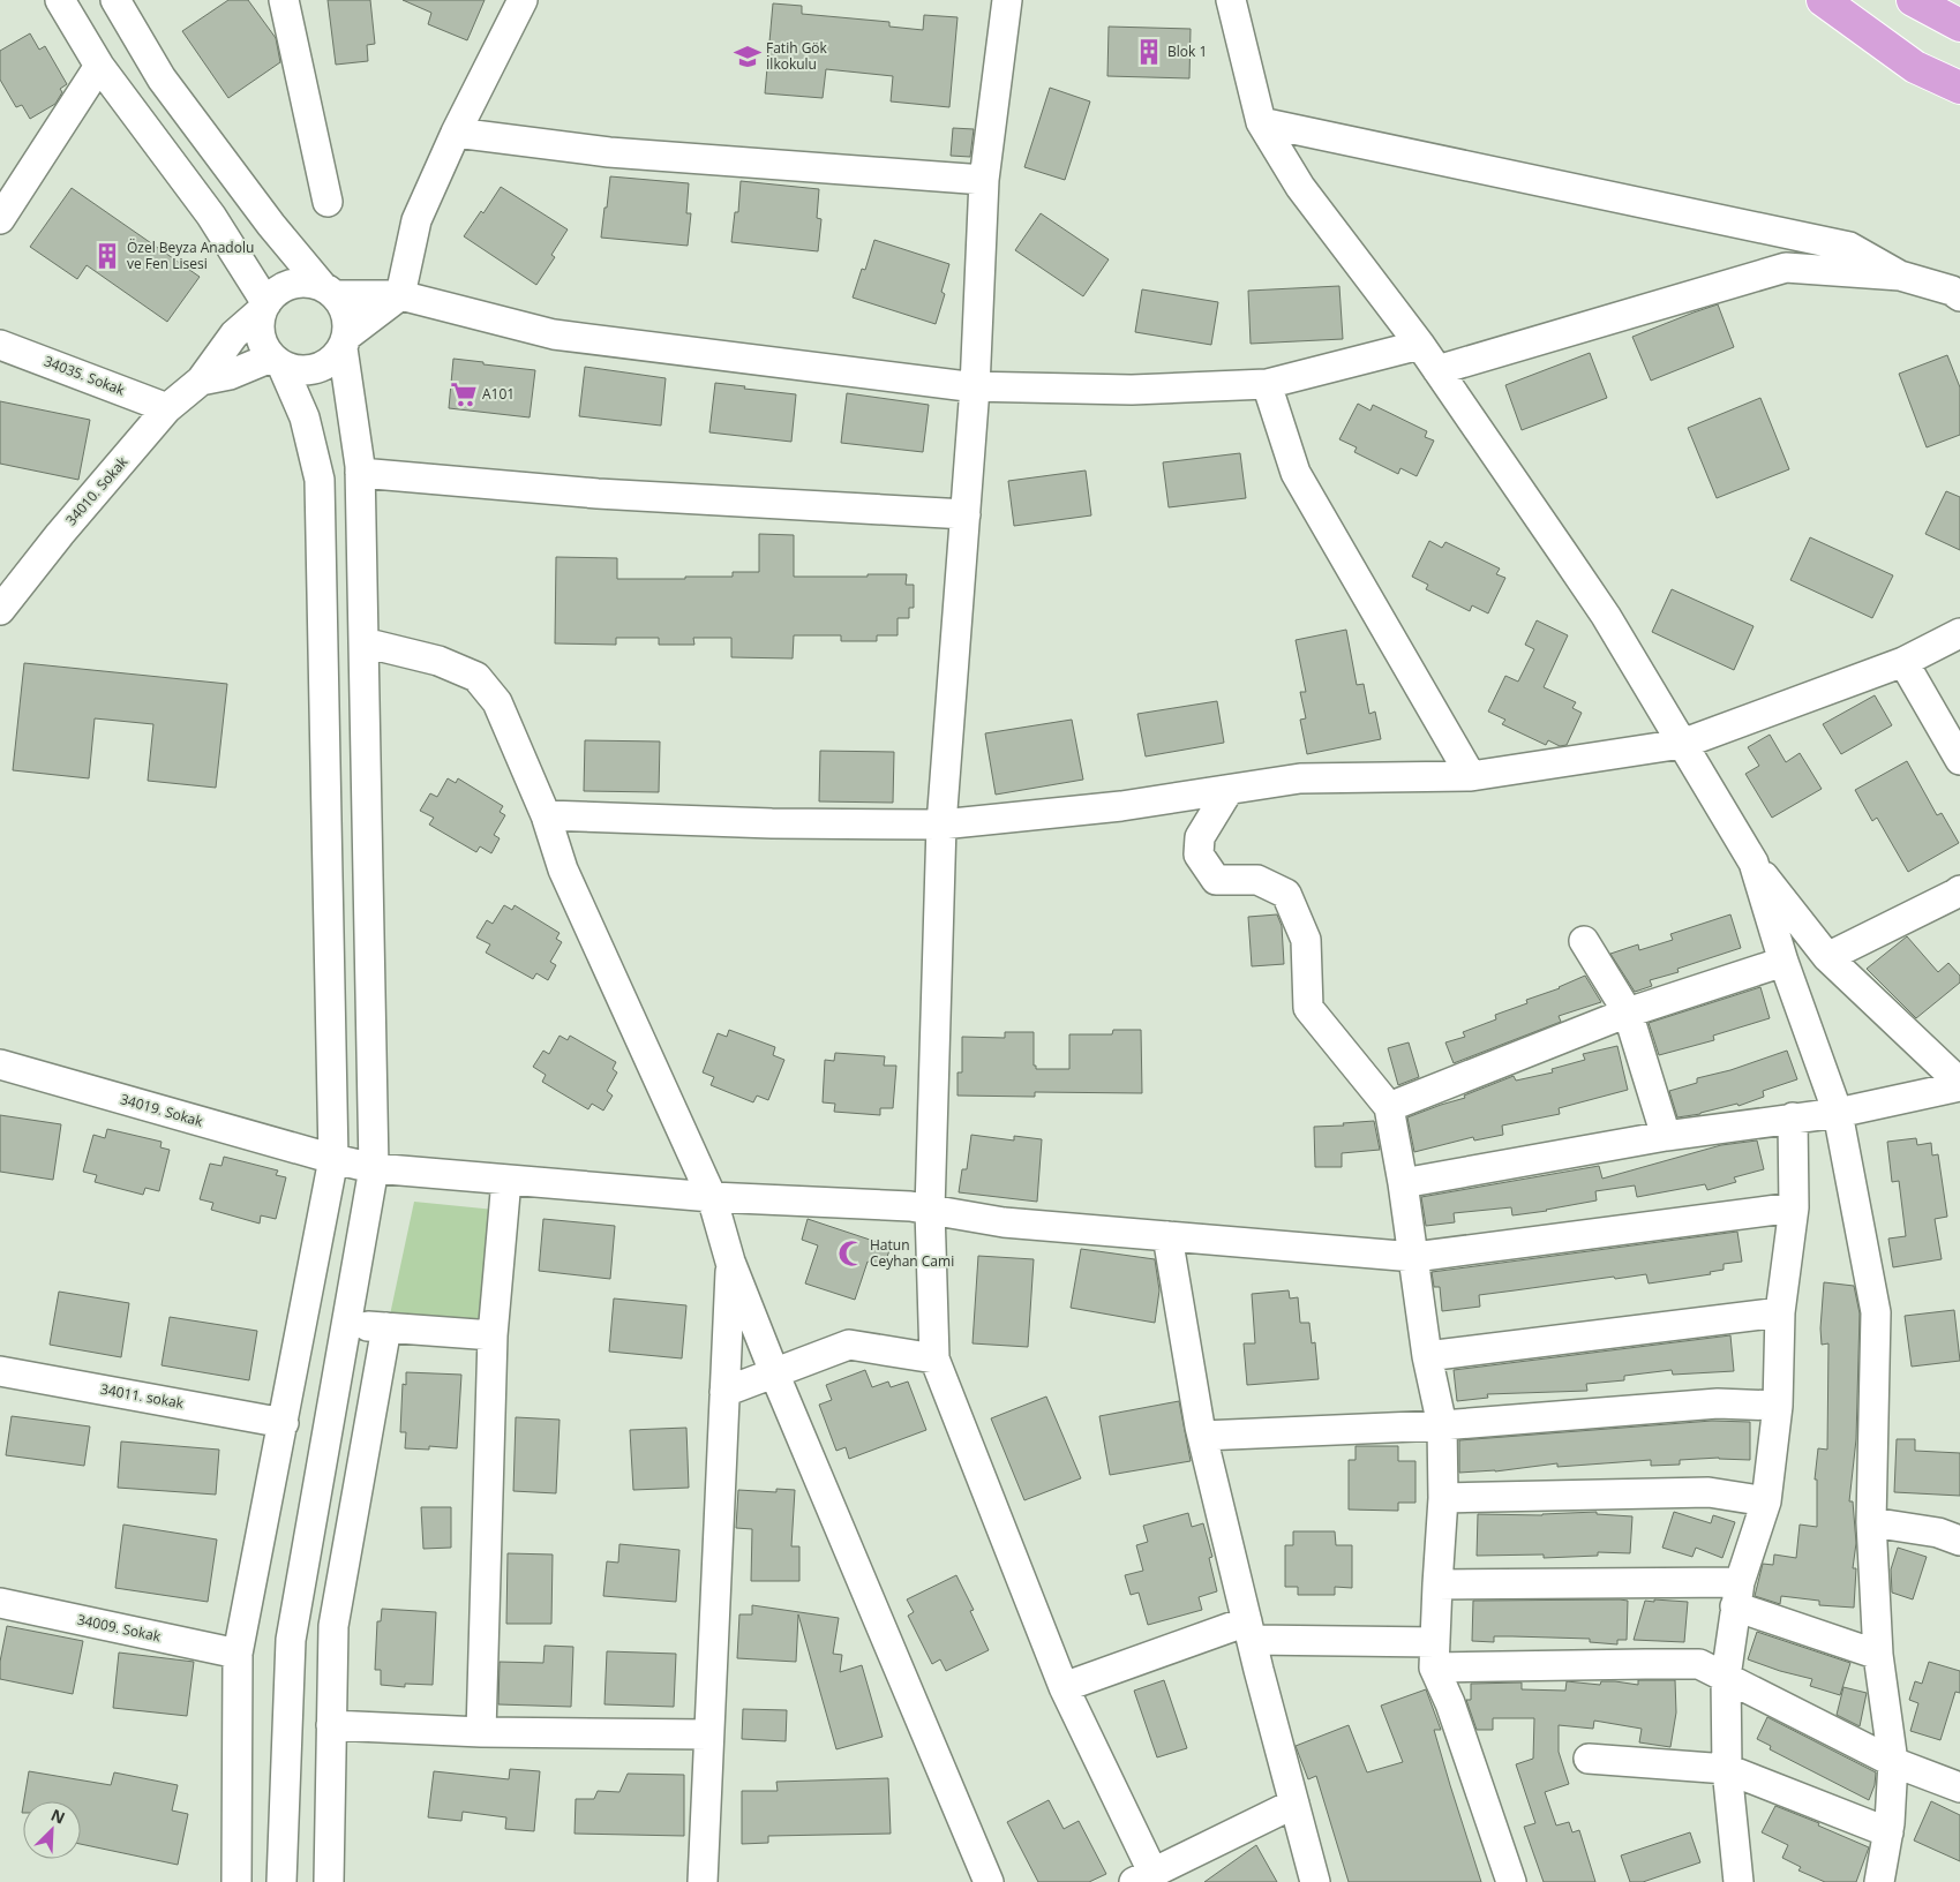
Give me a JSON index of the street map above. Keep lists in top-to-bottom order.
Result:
{
  "streets": {
    "street": [
      "34035. Sokak",
      "34010. Sokak",
      "34019. Sokak",
      "34011. sokak",
      "34009. Sokak"
    ]
  },
  "crossings": [
    ["34035. Sokak", "34010. Sokak"]
  ],
  "places": {
    "building": ["Blok 1", "Özel Beyza Anadolu ve Fen Lisesi"],
    "school or university": ["Fatih Gök İlkokulu"],
    "supermarket": ["A101"],
    "mosque": ["Hatun Ceyhan Cami"]
  },
  "north": "top right"
}
